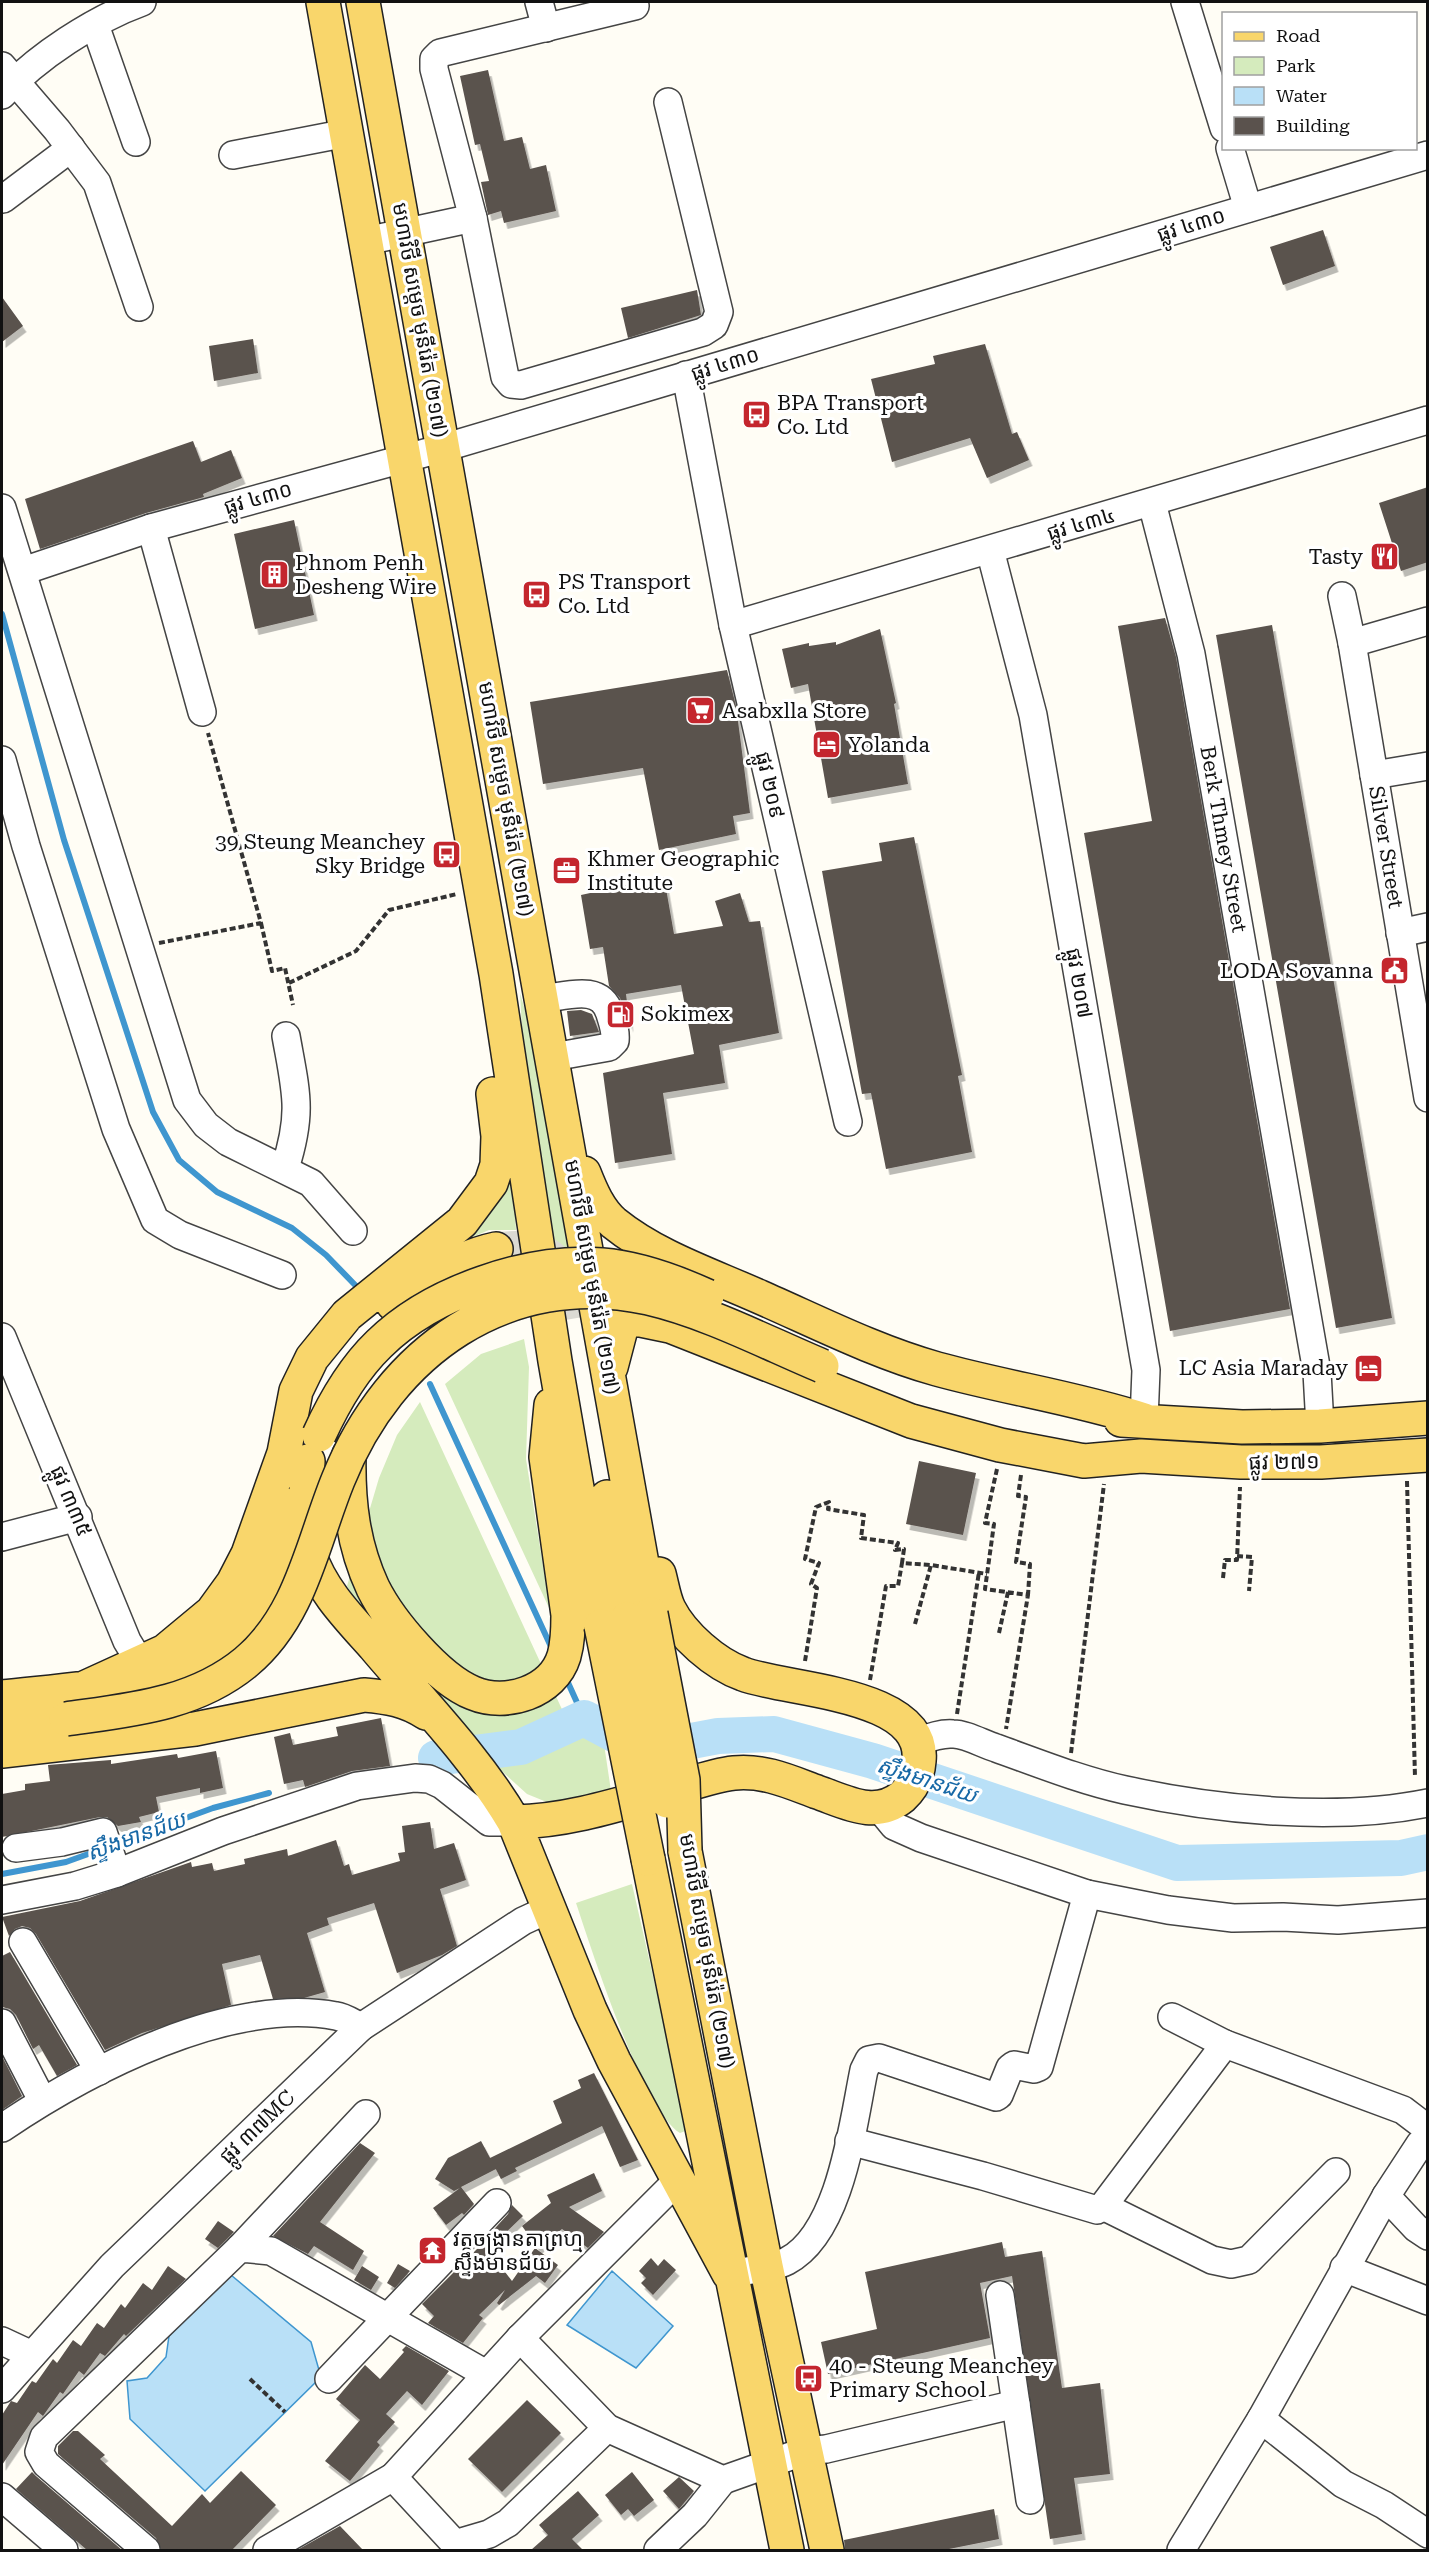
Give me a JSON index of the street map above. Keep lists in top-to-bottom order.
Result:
{
  "streets": {
    "main road": ["មហាវិថី សម្តេច មុនីរ៉េត (២១៧)", "ផ្លូវ ២៧១"],
    "street": [
      "ផ្លូវ ៤៣០",
      "ផ្លូវ ៤៣៤",
      "ផ្លូវ ២០៩",
      "Berk Thmey Street",
      "Silver Street",
      "ផ្លូវ ២០៧",
      "ផ្លូវ ៣៣៥",
      "ផ្លូវ ៣៧MC"
    ]
  },
  "crossings": [
    ["ផ្លូវ ៤៣០", "មហាវិថី សម្តេច មុនីរ៉េត (២១៧)"],
    ["ផ្លូវ ៤៣០", "ផ្លូវ ២០៩"],
    ["ផ្លូវ ៤៣៤", "ផ្លូវ ២០៩"],
    ["ផ្លូវ ៤៣៤", "Berk Thmey Street"],
    ["ផ្លូវ ៤៣៤", "ផ្លូវ ២០៧"],
    ["Berk Thmey Street", "ផ្លូវ ២៧១"],
    ["ផ្លូវ ២០៧", "ផ្លូវ ២៧១"]
  ],
  "water": ["ស្ទឹងមានជ័យ"],
  "places": {
    "bus stop": [
      "BPA Transport Co. Ltd",
      "PS Transport Co. Ltd",
      "39 Steung Meanchey Sky Bridge",
      "40 - Steung Meanchey Primary School"
    ],
    "restaurant": ["Tasty"],
    "building": ["Phnom Penh Desheng Wire"],
    "supermarket": ["Asabxlla Store"],
    "hotel": ["Yolanda", "LC Asia Maraday"],
    "office": ["Khmer Geographic Institute"],
    "public building": ["LODA Sovanna"],
    "fuel station": ["Sokimex"],
    "temple": ["វត្តចង្ក្រានតាព្រហ្ម ស្ទឹងមានជ័យ"]
  },
  "legend": [
    "Road",
    "Park",
    "Water",
    "Building"
  ]
}
